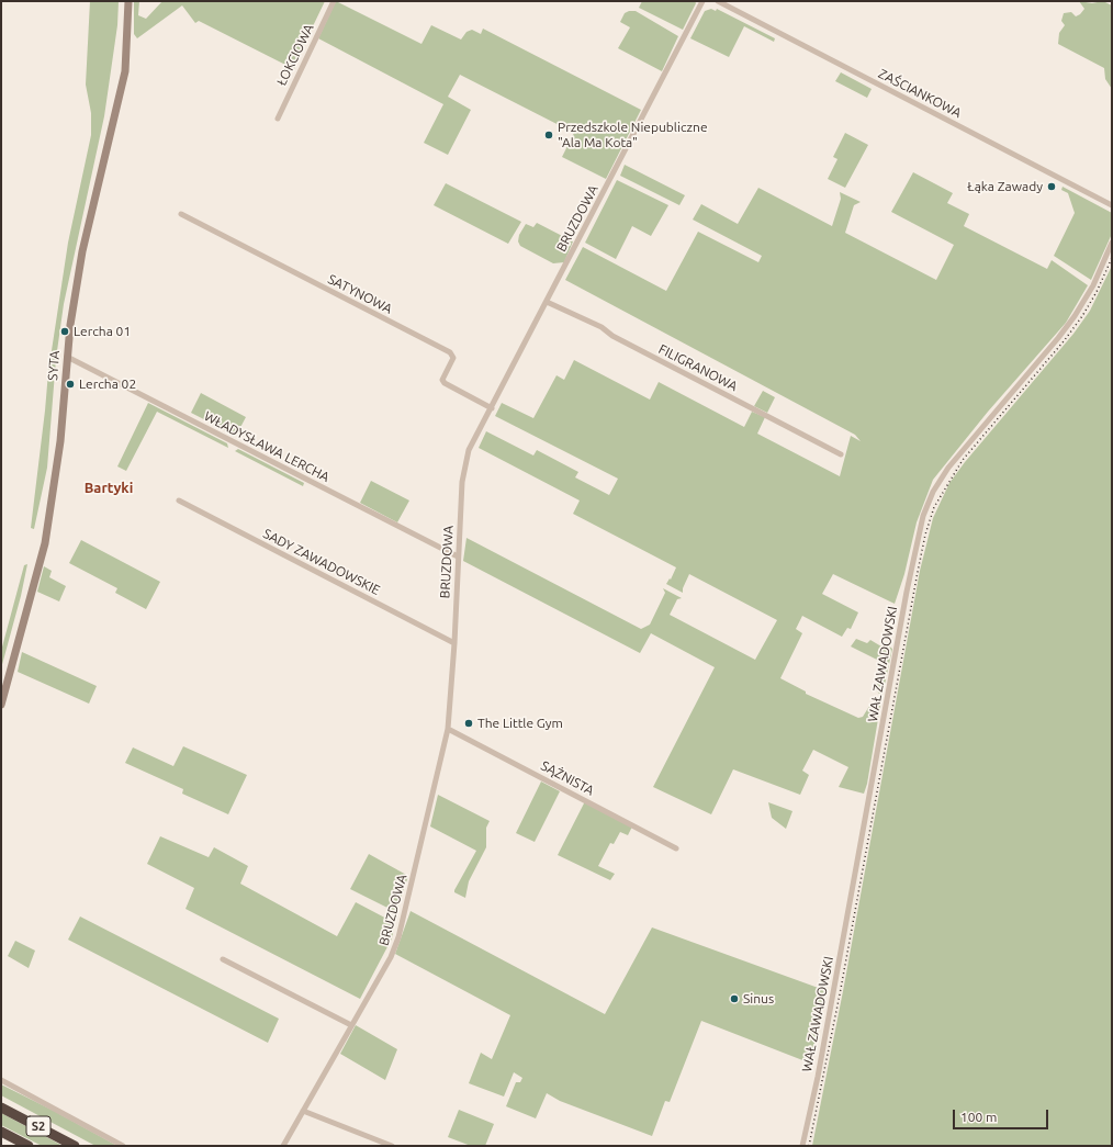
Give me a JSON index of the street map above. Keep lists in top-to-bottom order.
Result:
{
  "streets": {
    "highway": ["S2"],
    "street": [
      "ŁOKCIOWA",
      "ZAŚCIANKOWA",
      "BRUZDOWA",
      "SATYNOWA",
      "SYTA",
      "FILIGRANOWA",
      "WŁADYSŁAWA LERCHA",
      "SADY ZAWADOWSKIE",
      "WAŁ ZAWADOWSKI",
      "SĄŻNISTA"
    ]
  },
  "crossings": [
    ["BRUZDOWA", "SATYNOWA"],
    ["BRUZDOWA", "FILIGRANOWA"],
    ["BRUZDOWA", "WŁADYSŁAWA LERCHA"],
    ["BRUZDOWA", "SADY ZAWADOWSKIE"],
    ["BRUZDOWA", "SĄŻNISTA"],
    ["SYTA", "WŁADYSŁAWA LERCHA"]
  ],
  "districts": ["Bartyki"],
  "places": [
    "Przedszkole Niepubliczne \"Ala Ma Kota\"",
    "Łąka Zawady",
    "Lercha 01",
    "Lercha 02",
    "The Little Gym",
    "Sinus"
  ],
  "scale_bar": "100 m"
}
